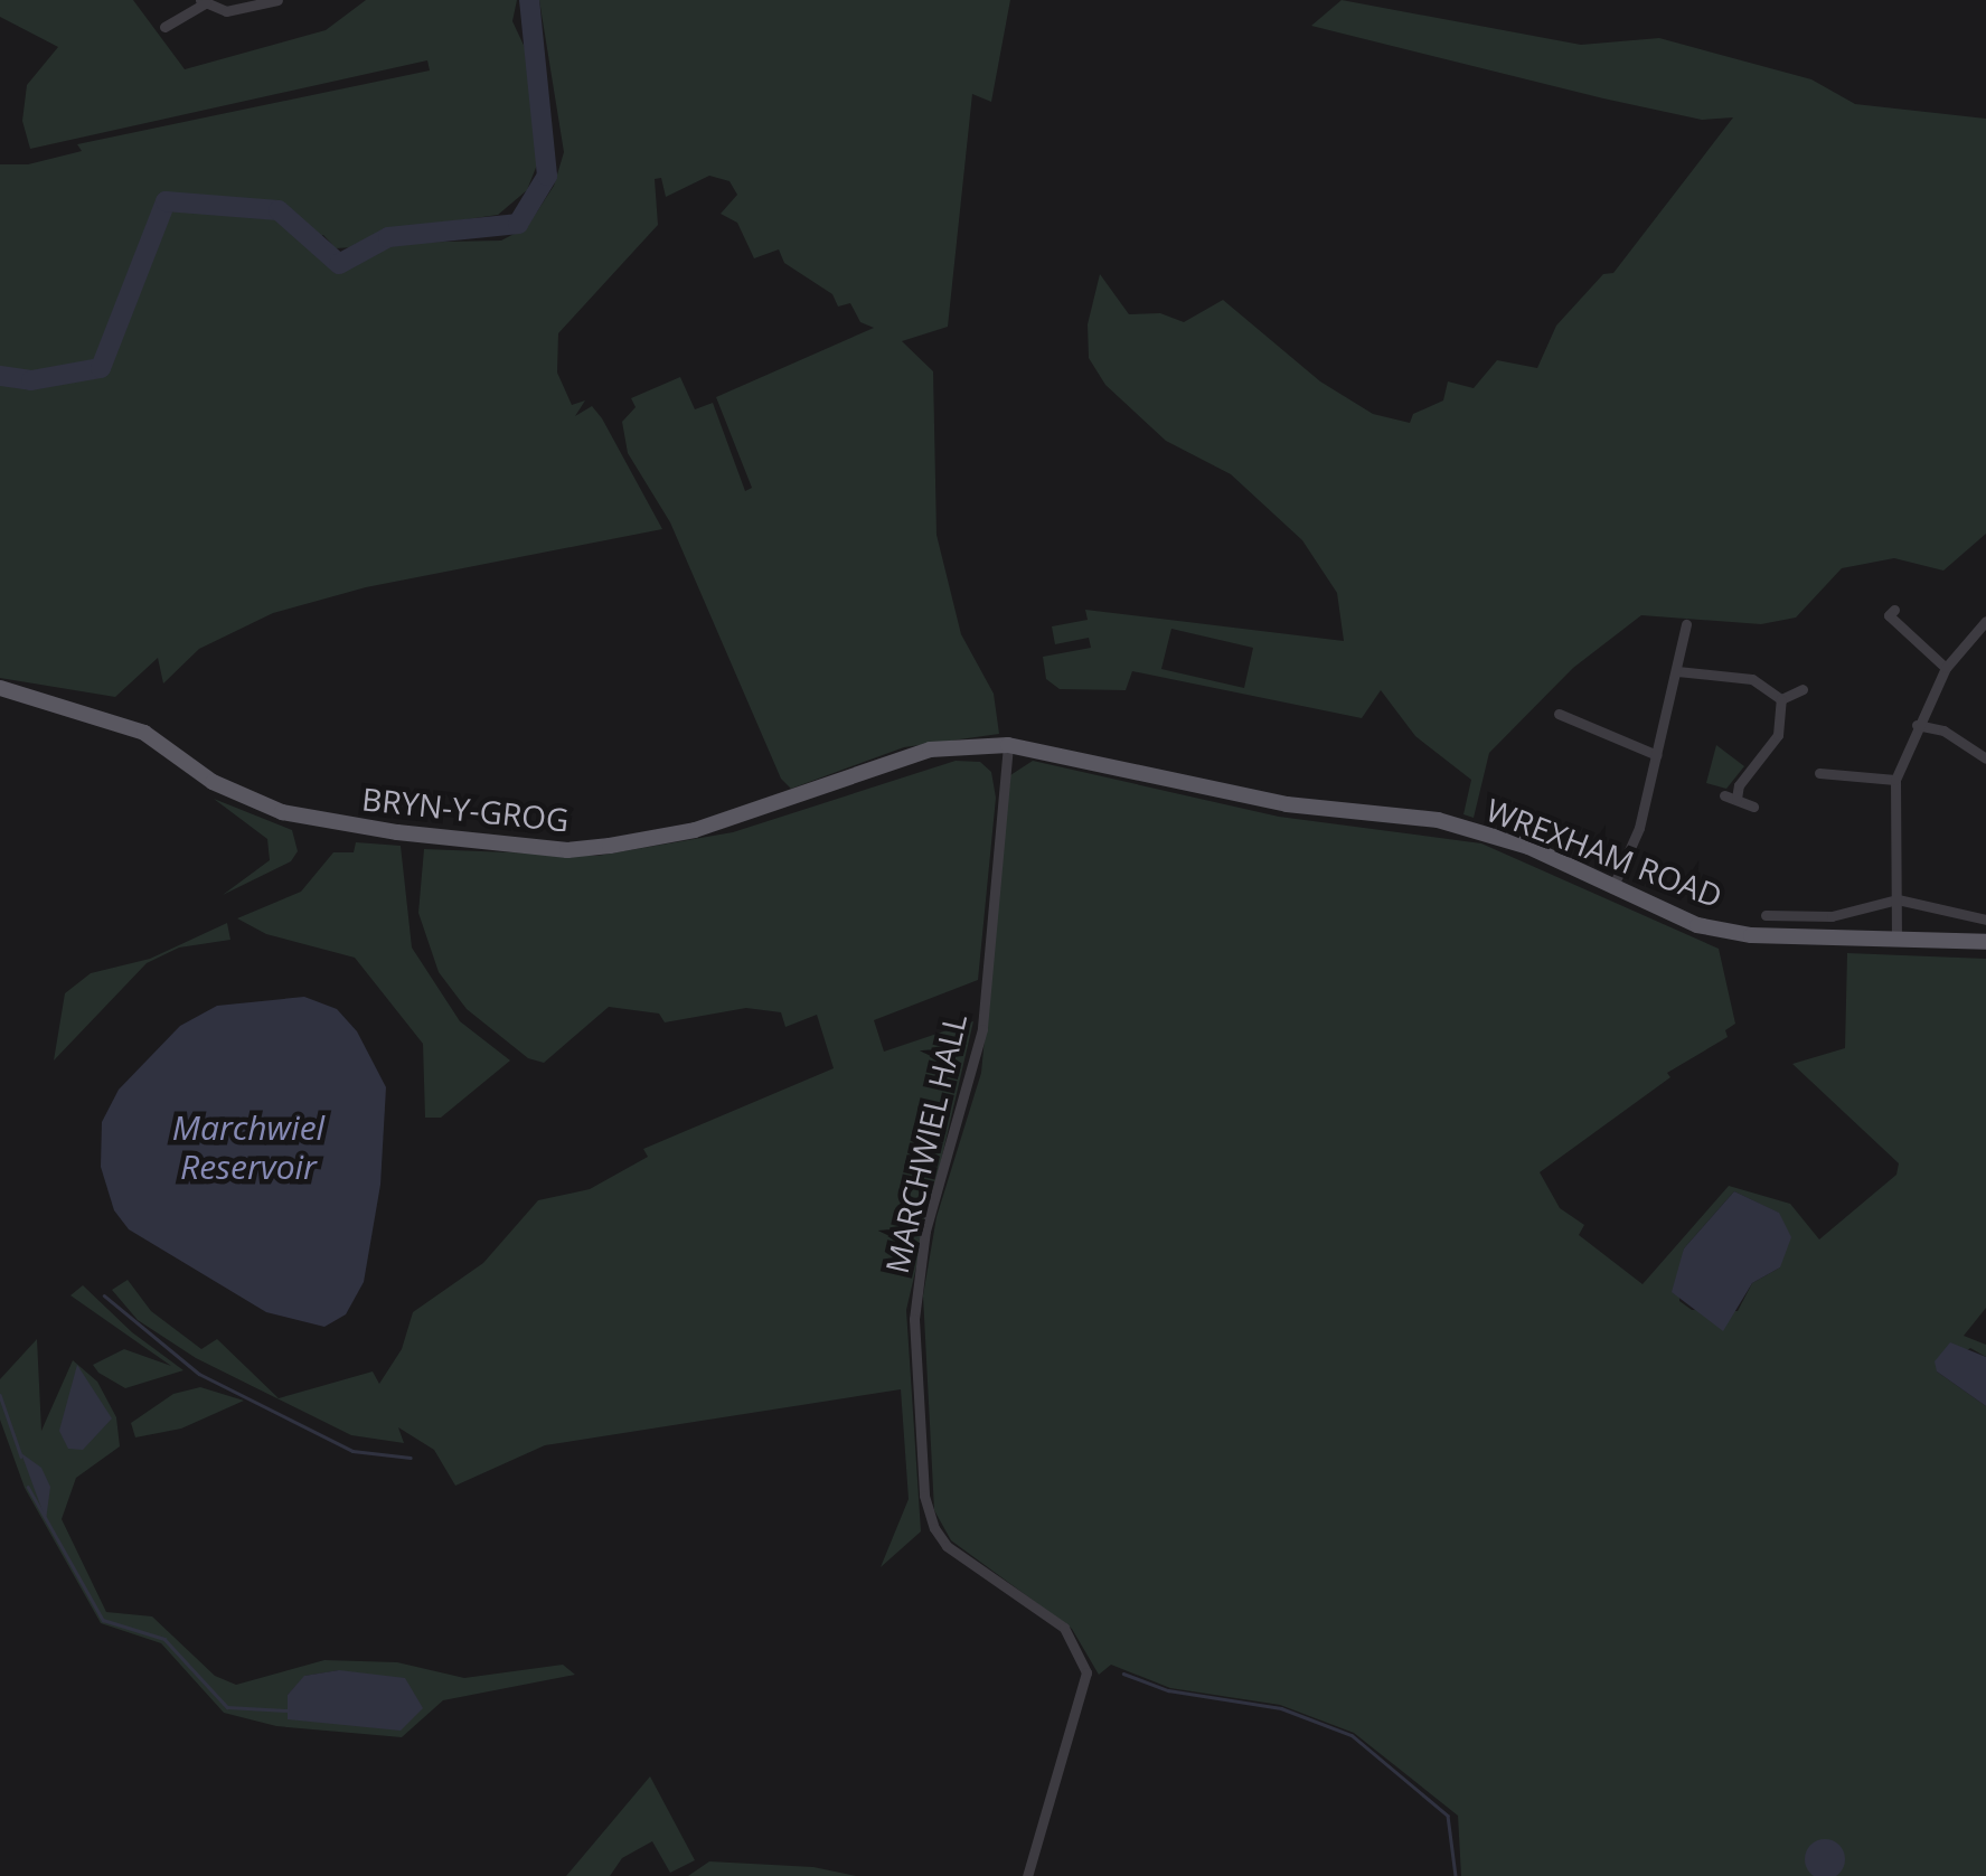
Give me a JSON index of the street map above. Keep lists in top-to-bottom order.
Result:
{
  "streets": {
    "main road": ["BRYN-Y-GROG", "WREXHAM ROAD"],
    "street": ["MARCHWIEL HALL"]
  },
  "crossings": [
    ["BRYN-Y-GROG", "WREXHAM ROAD"],
    ["BRYN-Y-GROG", "MARCHWIEL HALL"],
    ["WREXHAM ROAD", "MARCHWIEL HALL"]
  ],
  "water": ["Marchwiel Reservoir"]
}
